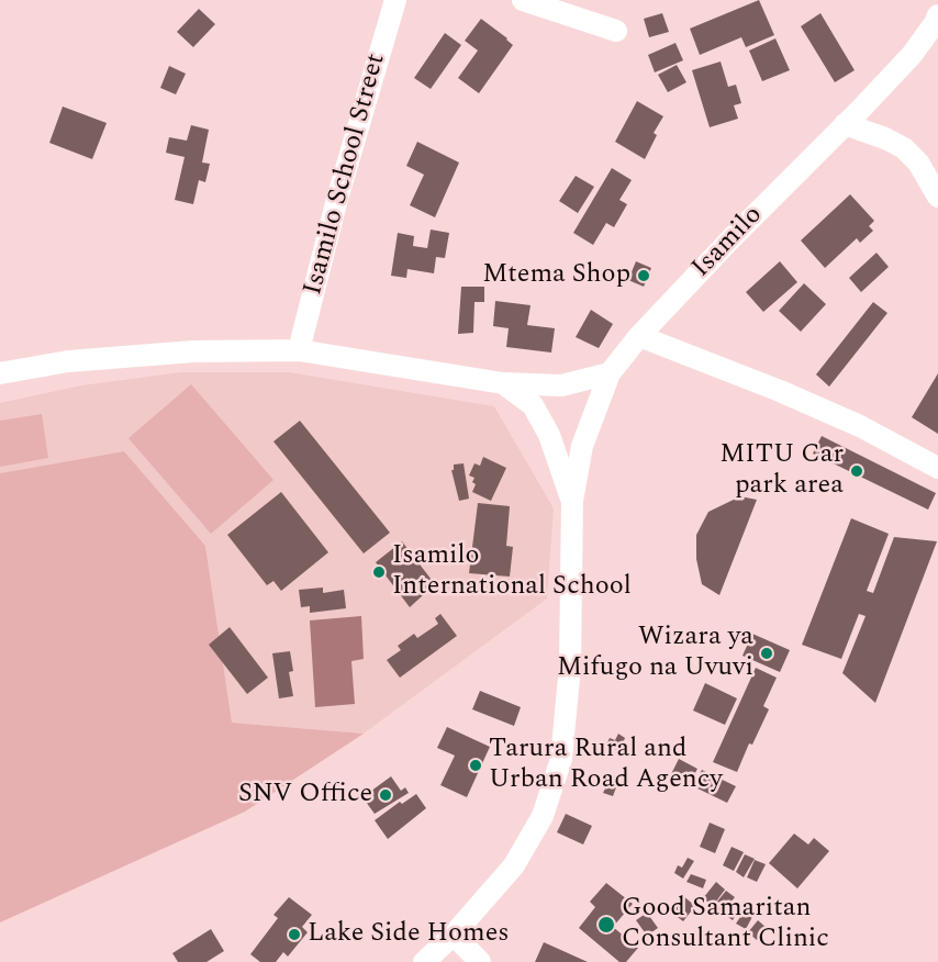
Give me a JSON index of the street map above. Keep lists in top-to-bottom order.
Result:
{
  "streets": {
    "street": ["Isamilo School Street", "Isamilo"]
  },
  "places": [
    "Mtema Shop",
    "MITU Car park area",
    "Isamilo International School",
    "Wizara ya Mifugo na Uvuvi",
    "Tarura Rural and Urban Road Agency",
    "SNV Office",
    "Good Samaritan Consultant Clinic",
    "Lake Side Homes"
  ]
}
